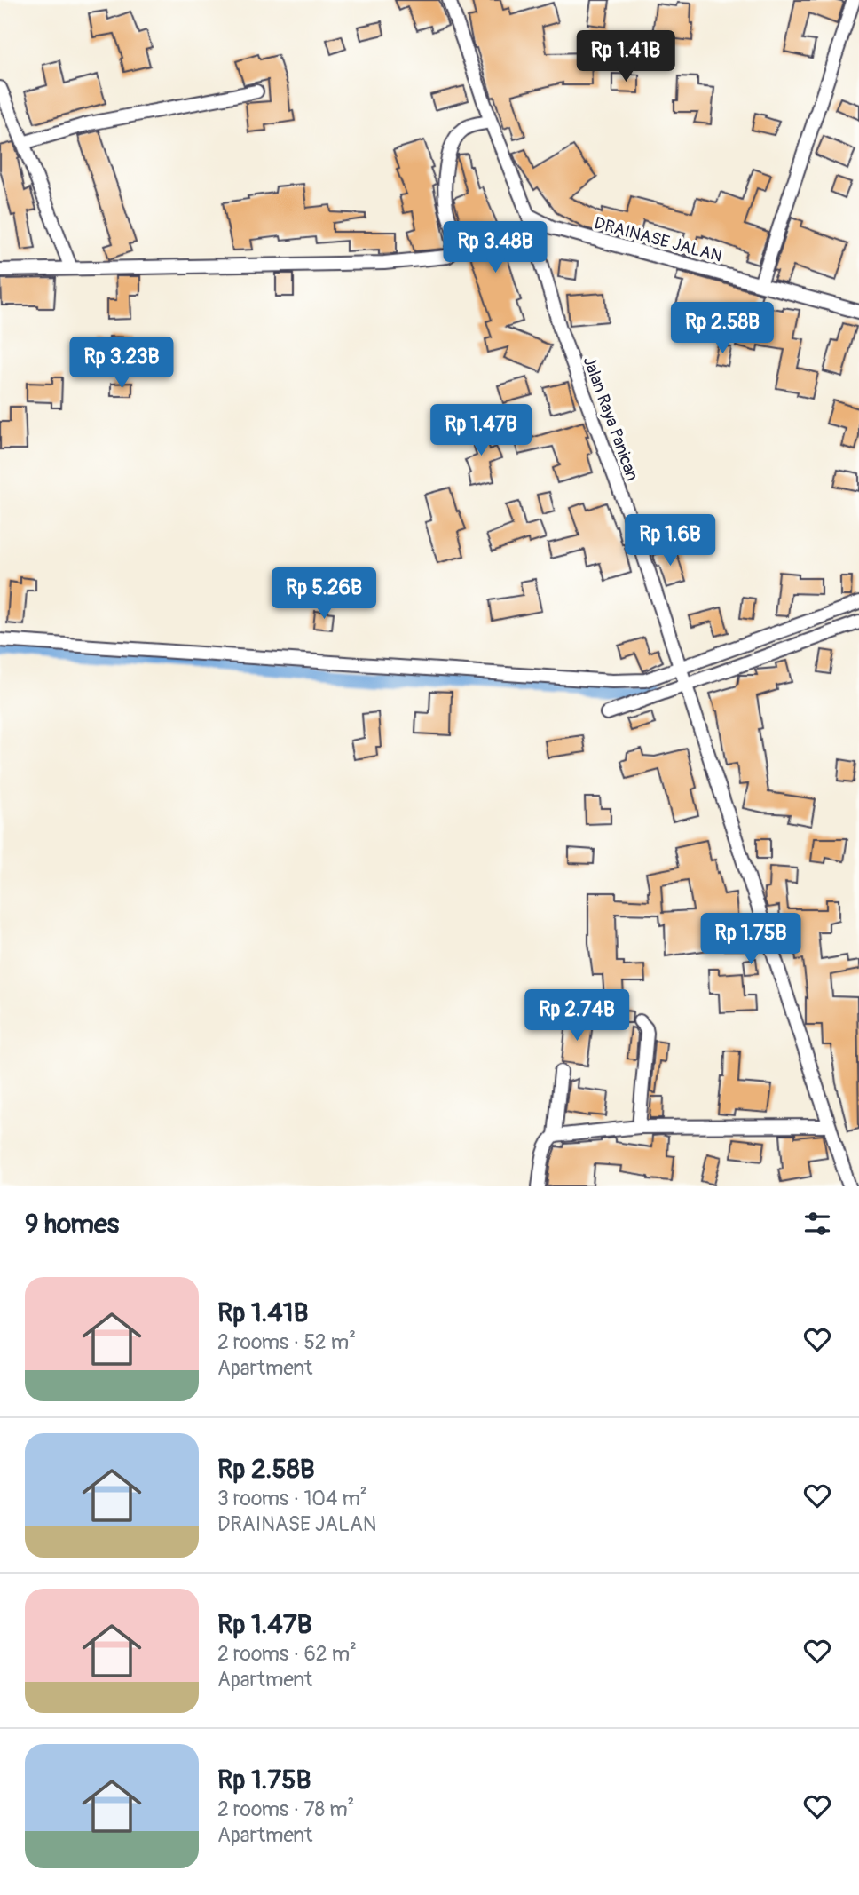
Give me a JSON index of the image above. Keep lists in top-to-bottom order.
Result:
{
  "streets": {
    "street": ["DRAINASE JALAN", "Jalan Raya Panican"]
  },
  "crossings": [
    ["DRAINASE JALAN", "Jalan Raya Panican"]
  ],
  "page": {
    "price": [
      "Rp 1.41B",
      "Rp 3.48B",
      "Rp 2.58B",
      "Rp 3.23B",
      "Rp 1.47B",
      "Rp 1.6B",
      "Rp 5.26B",
      "Rp 1.75B",
      "Rp 2.74B"
    ],
    "heading": "9 homes",
    "list": [
      {
        "name": "Rp 1.41B",
        "note": "2 rooms · 52 m² · Apartment"
      },
      {
        "name": "Rp 2.58B",
        "note": "3 rooms · 104 m² · DRAINASE JALAN"
      },
      {
        "name": "Rp 1.47B",
        "note": "2 rooms · 62 m² · Apartment"
      },
      {
        "name": "Rp 1.75B",
        "note": "2 rooms · 78 m² · Apartment"
      }
    ]
  }
}
